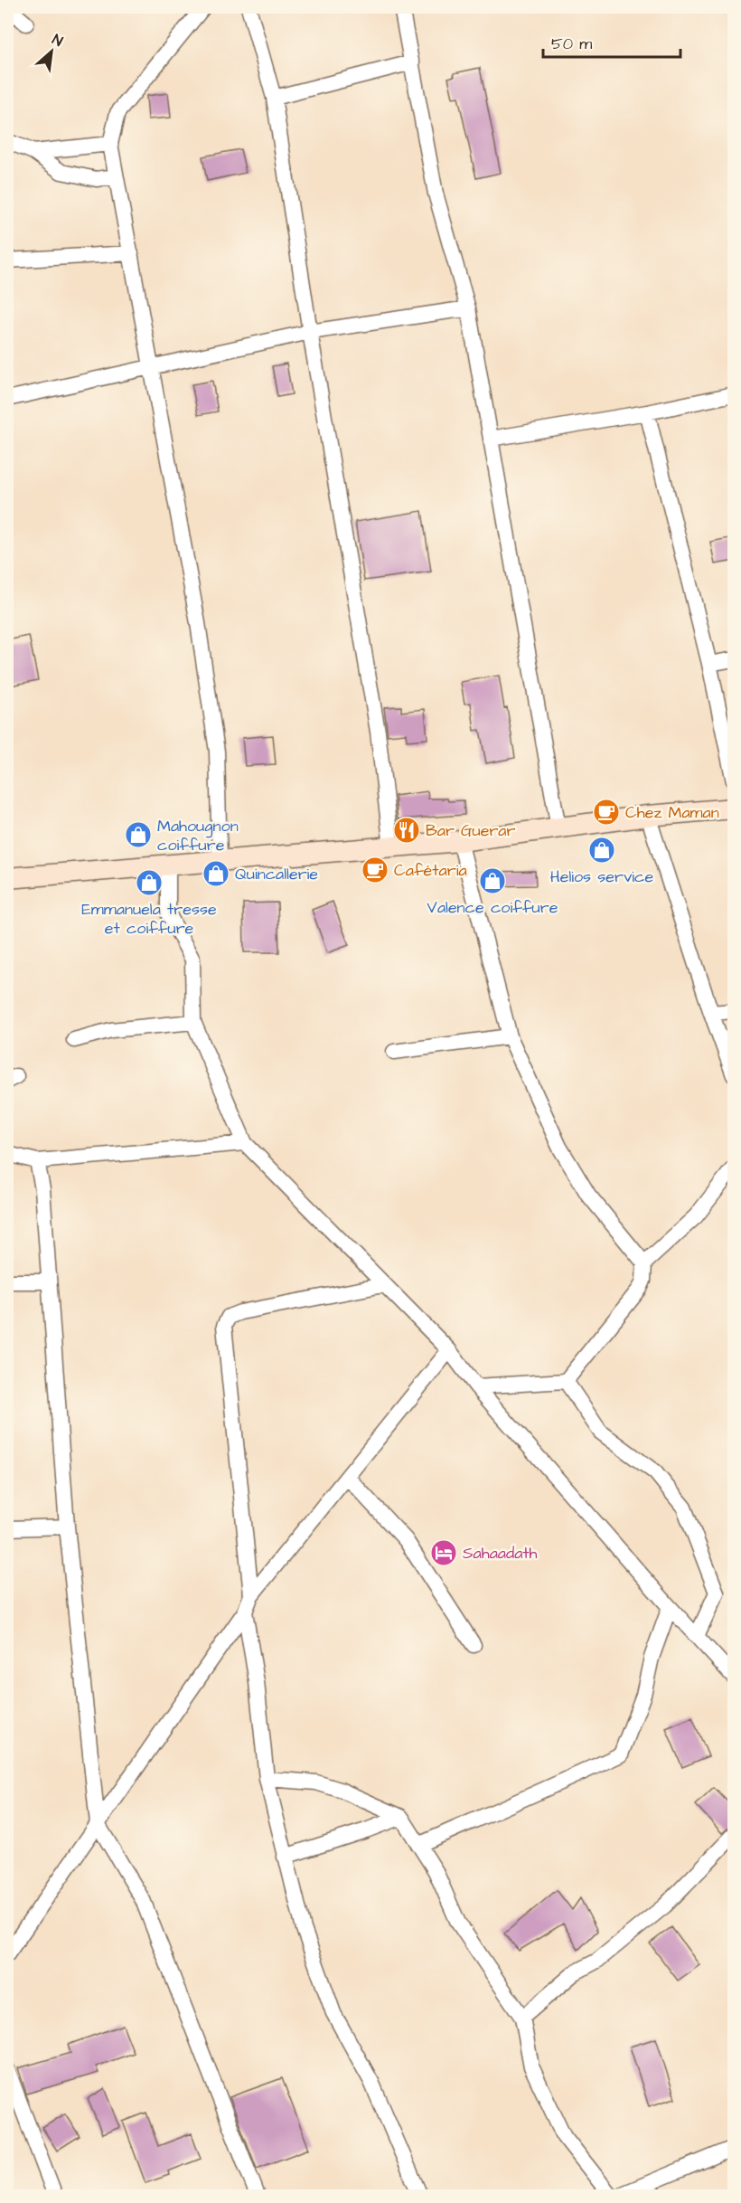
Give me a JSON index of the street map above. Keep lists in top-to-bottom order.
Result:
{
  "places": {
    "cafe": ["Chez Maman", "Cafétaria"],
    "restaurant": ["Bar Guerar"],
    "shop": [
      "Mahougnon coiffure",
      "Helios service",
      "Quincallerie",
      "Valence coiffure",
      "Emmanuela tresse et coiffure"
    ],
    "hotel": ["Sahaadath"]
  },
  "scale_bar": "50 m",
  "north": "top right"
}
